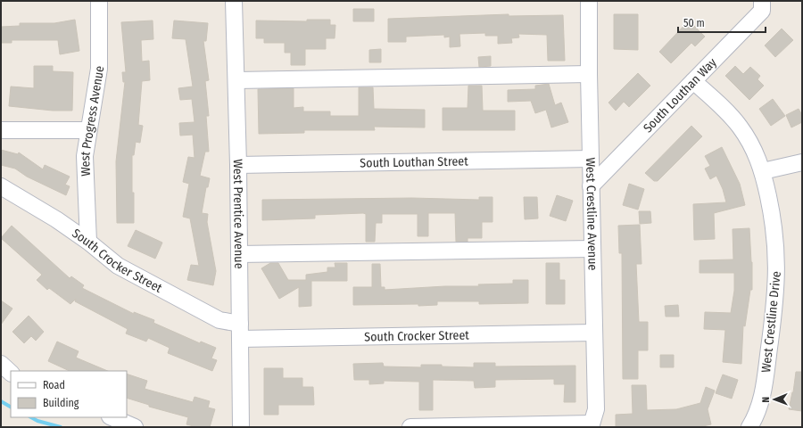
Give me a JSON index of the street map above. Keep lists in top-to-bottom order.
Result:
{
  "streets": {
    "street": [
      "South Louthan Way",
      "West Progress Avenue",
      "South Louthan Street",
      "West Prentice Avenue",
      "West Crestline Avenue",
      "South Crocker Street",
      "West Crestline Drive"
    ]
  },
  "crossings": [
    ["South Louthan Way", "West Crestline Avenue"],
    ["South Louthan Way", "West Crestline Drive"],
    ["West Progress Avenue", "South Crocker Street"],
    ["South Louthan Street", "West Prentice Avenue"],
    ["South Louthan Street", "West Crestline Avenue"],
    ["West Prentice Avenue", "South Crocker Street"],
    ["West Crestline Avenue", "South Crocker Street"]
  ],
  "legend": ["Road", "Building"],
  "scale_bar": "50 m",
  "north": "left"
}
